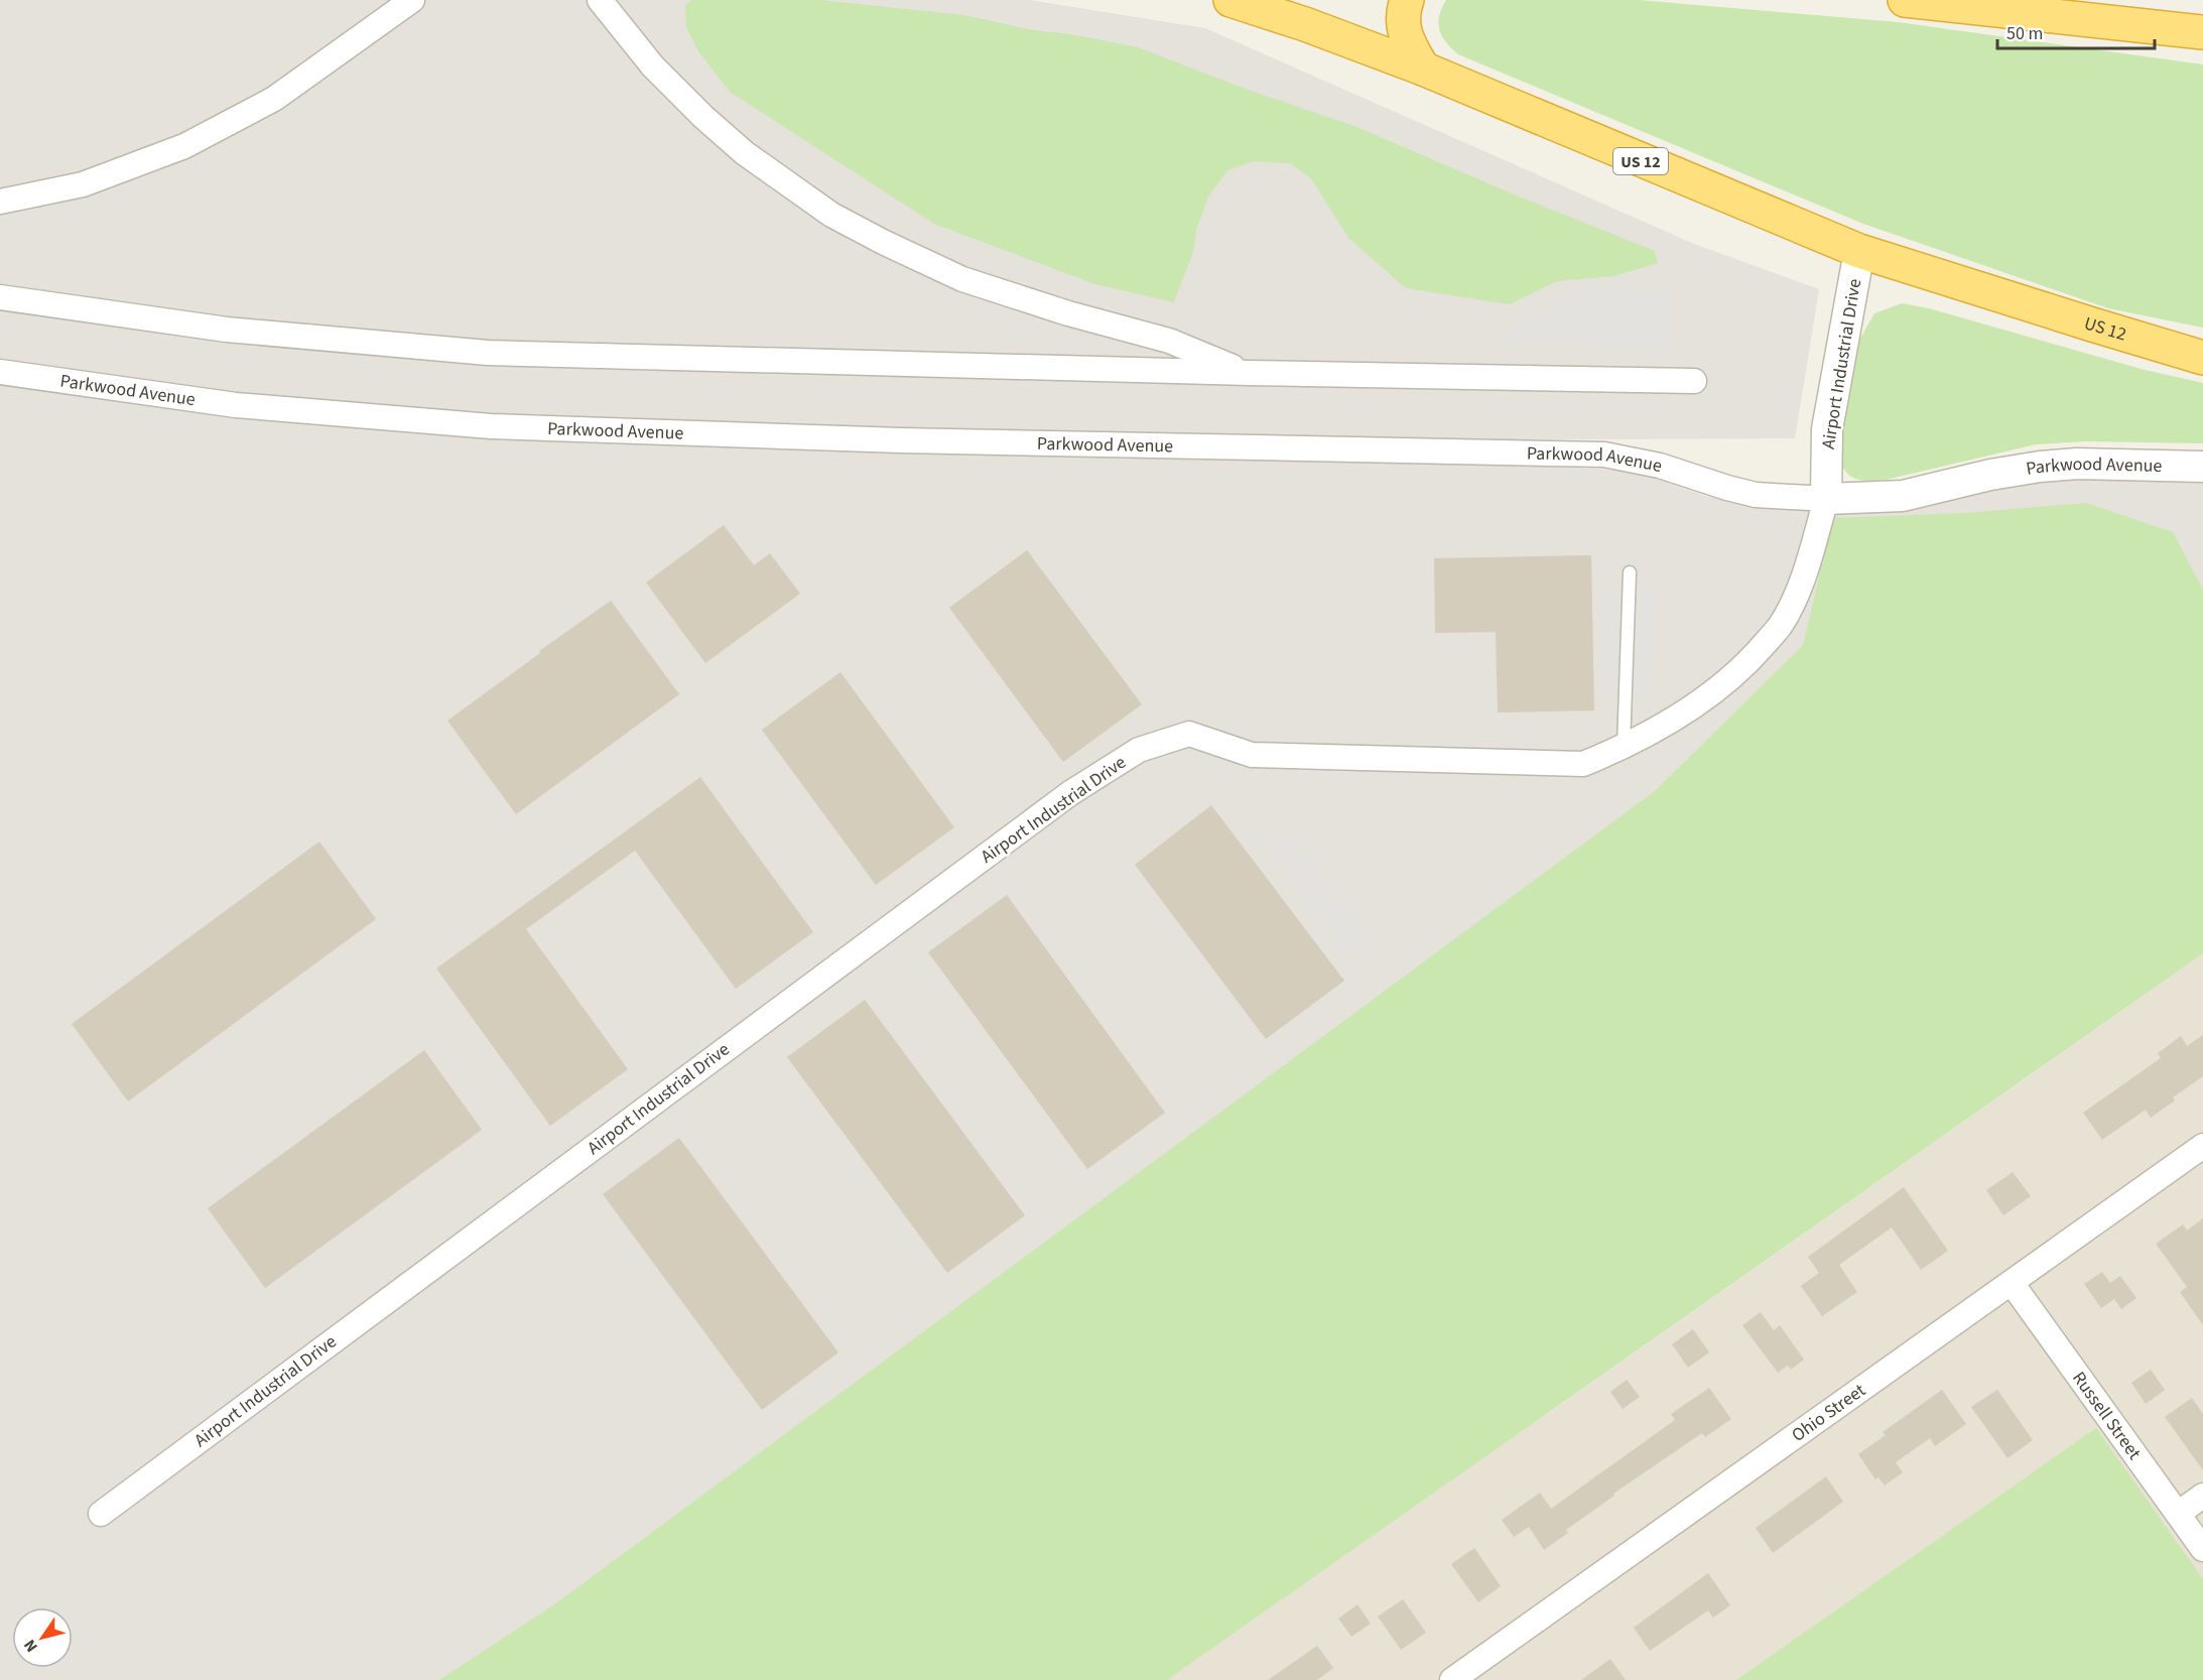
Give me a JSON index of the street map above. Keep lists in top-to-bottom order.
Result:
{
  "streets": {
    "highway": ["US 12"],
    "street": [
      "Airport Industrial Drive",
      "Parkwood Avenue",
      "Ohio Street",
      "Russell Street"
    ]
  },
  "crossings": [
    ["US 12", "Airport Industrial Drive"],
    ["Airport Industrial Drive", "Parkwood Avenue"],
    ["Ohio Street", "Russell Street"]
  ],
  "scale_bar": "50 m",
  "north": "bottom left"
}
